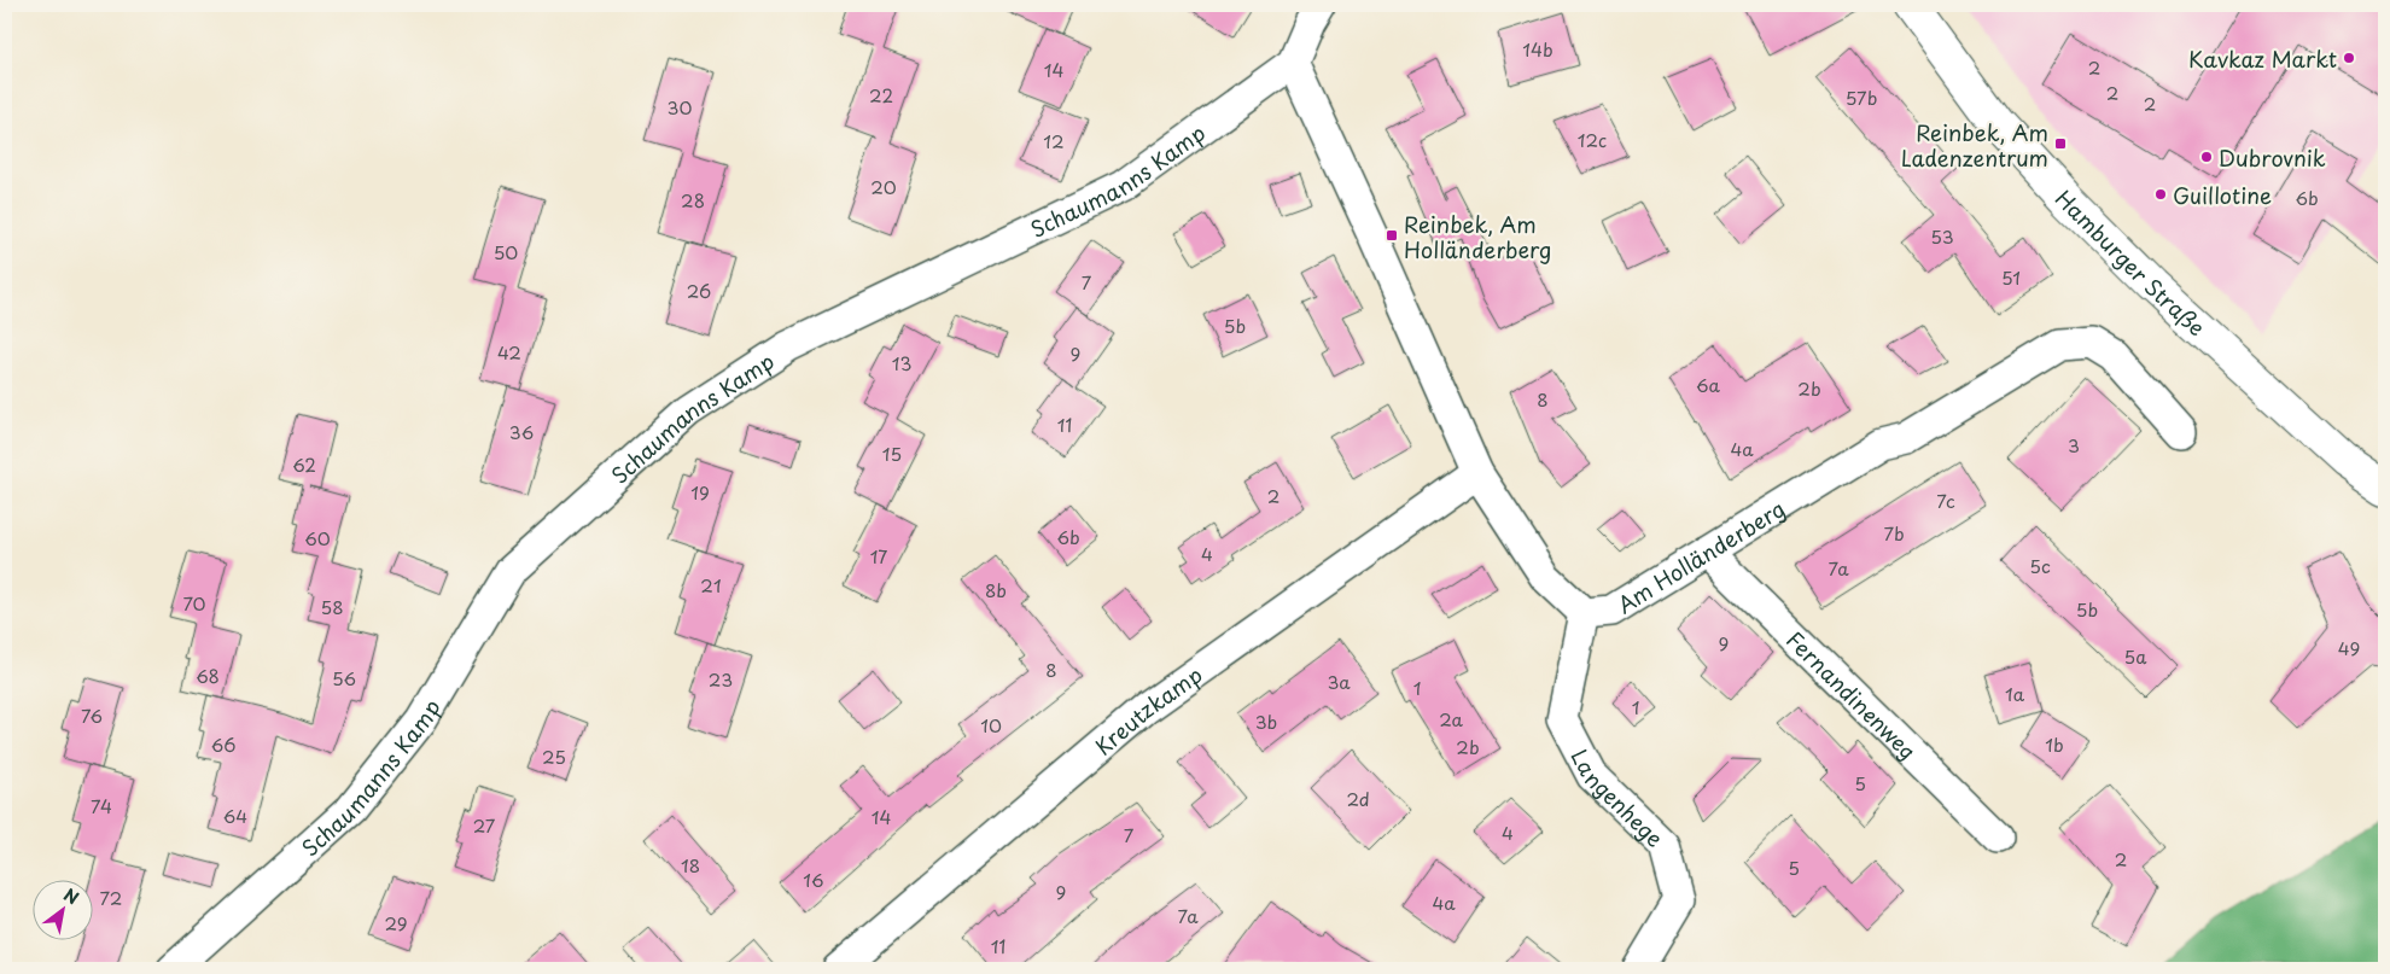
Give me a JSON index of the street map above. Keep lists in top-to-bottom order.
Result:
{
  "streets": {
    "main road": ["Hamburger Straße"],
    "street": [
      "Schaumanns Kamp",
      "Am Holländerberg",
      "Fernandinenweg",
      "Kreutzkamp",
      "Langenhege"
    ]
  },
  "crossings": [
    ["Am Holländerberg", "Fernandinenweg"],
    ["Am Holländerberg", "Langenhege"]
  ],
  "places": {
    "other": ["Kavkaz Markt", "Dubrovnik", "Guillotine"],
    "transit": ["Reinbek, Am Ladenzentrum", "Reinbek, Am Holländerberg"]
  },
  "house_numbers": [
    "14b",
    "2",
    "14",
    "2",
    "22",
    "57b",
    "2",
    "30",
    "12c",
    "12",
    "20",
    "6b",
    "28",
    "53",
    "50",
    "51",
    "7",
    "26",
    "5b",
    "42",
    "9",
    "13",
    "6a",
    "2b",
    "8",
    "11",
    "36",
    "3",
    "4a",
    "15",
    "62",
    "19",
    "2",
    "7c",
    "7b",
    "6b",
    "60",
    "4",
    "17",
    "5c",
    "7a",
    "21",
    "8b",
    "70",
    "58",
    "5b",
    "9",
    "49",
    "5a",
    "8",
    "68",
    "56",
    "23",
    "3a",
    "1",
    "1a",
    "1",
    "76",
    "2a",
    "3b",
    "10",
    "66",
    "1b",
    "2b",
    "25",
    "5",
    "2d",
    "74",
    "64",
    "14",
    "27",
    "4",
    "7",
    "2",
    "18",
    "5",
    "16",
    "9",
    "72",
    "4a",
    "7a",
    "29",
    "11"
  ],
  "north": "top right"
}
